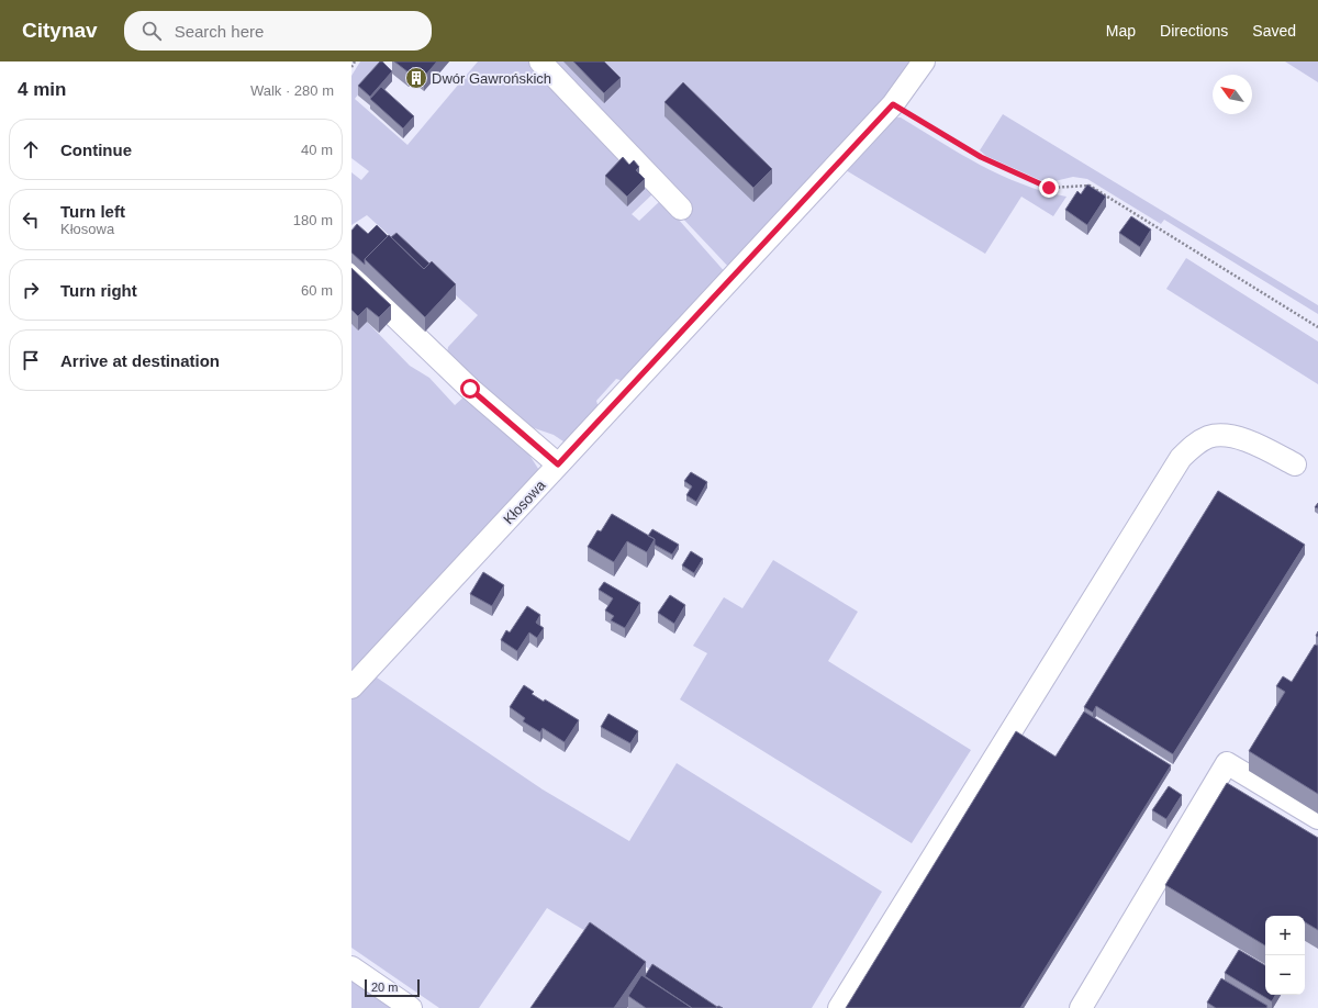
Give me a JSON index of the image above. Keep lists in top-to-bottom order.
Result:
{
  "streets": {
    "street": ["Kłosowa"]
  },
  "places": {
    "building": ["Dwór Gawrońskich"]
  },
  "scale_bar": "20 m",
  "north": "top left",
  "page": {
    "header": "Citynav",
    "search": "Search here",
    "nav": ["Map", "Directions", "Saved"],
    "heading": ["4 min", "Walk · 280 m"],
    "list": [
      ["Continue", "40 m"],
      ["Turn left", "Kłosowa", "180 m"],
      ["Turn right", "60 m"],
      "Arrive at destination"
    ],
    "map_buttons": ["+", "−"],
    "scale": "20 m"
  }
}
